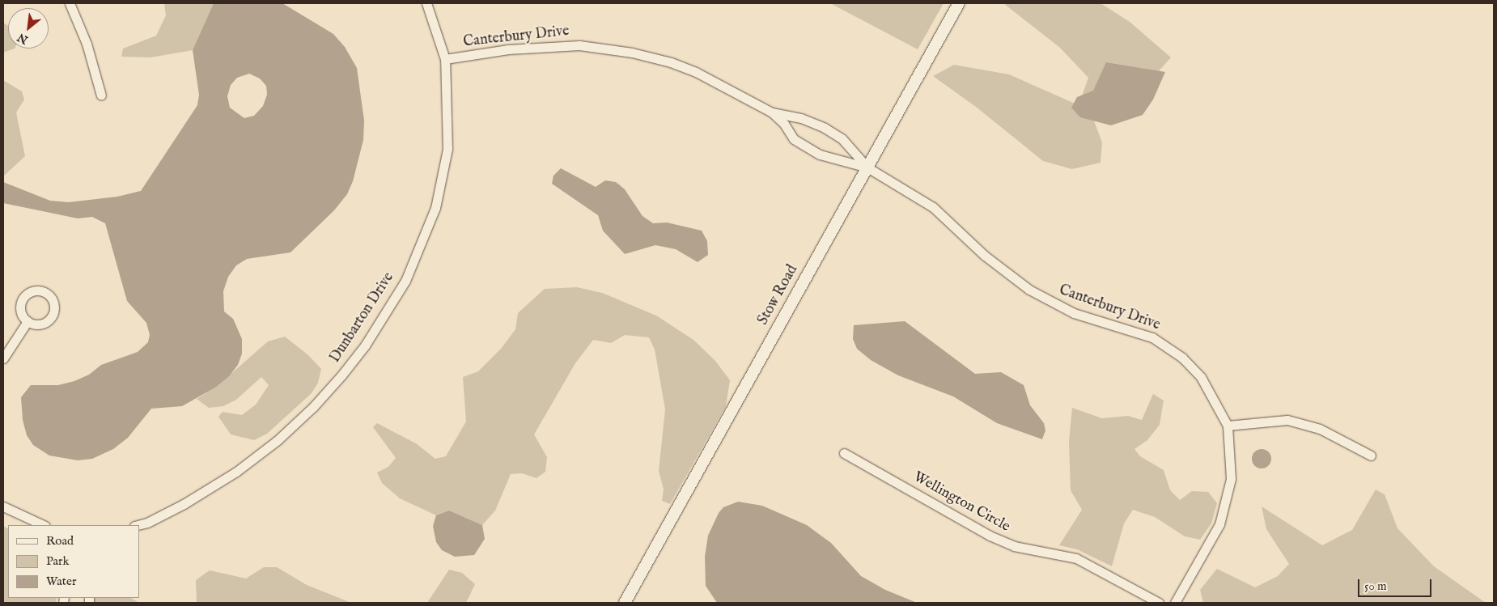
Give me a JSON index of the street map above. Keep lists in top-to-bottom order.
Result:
{
  "streets": {
    "street": [
      "Canterbury Drive",
      "Stow Road",
      "Dunbarton Drive",
      "Wellington Circle"
    ]
  },
  "crossings": [
    ["Canterbury Drive", "Stow Road"],
    ["Canterbury Drive", "Dunbarton Drive"]
  ],
  "legend": ["Road", "Park", "Water"],
  "scale_bar": "50 m",
  "north": "bottom left"
}
